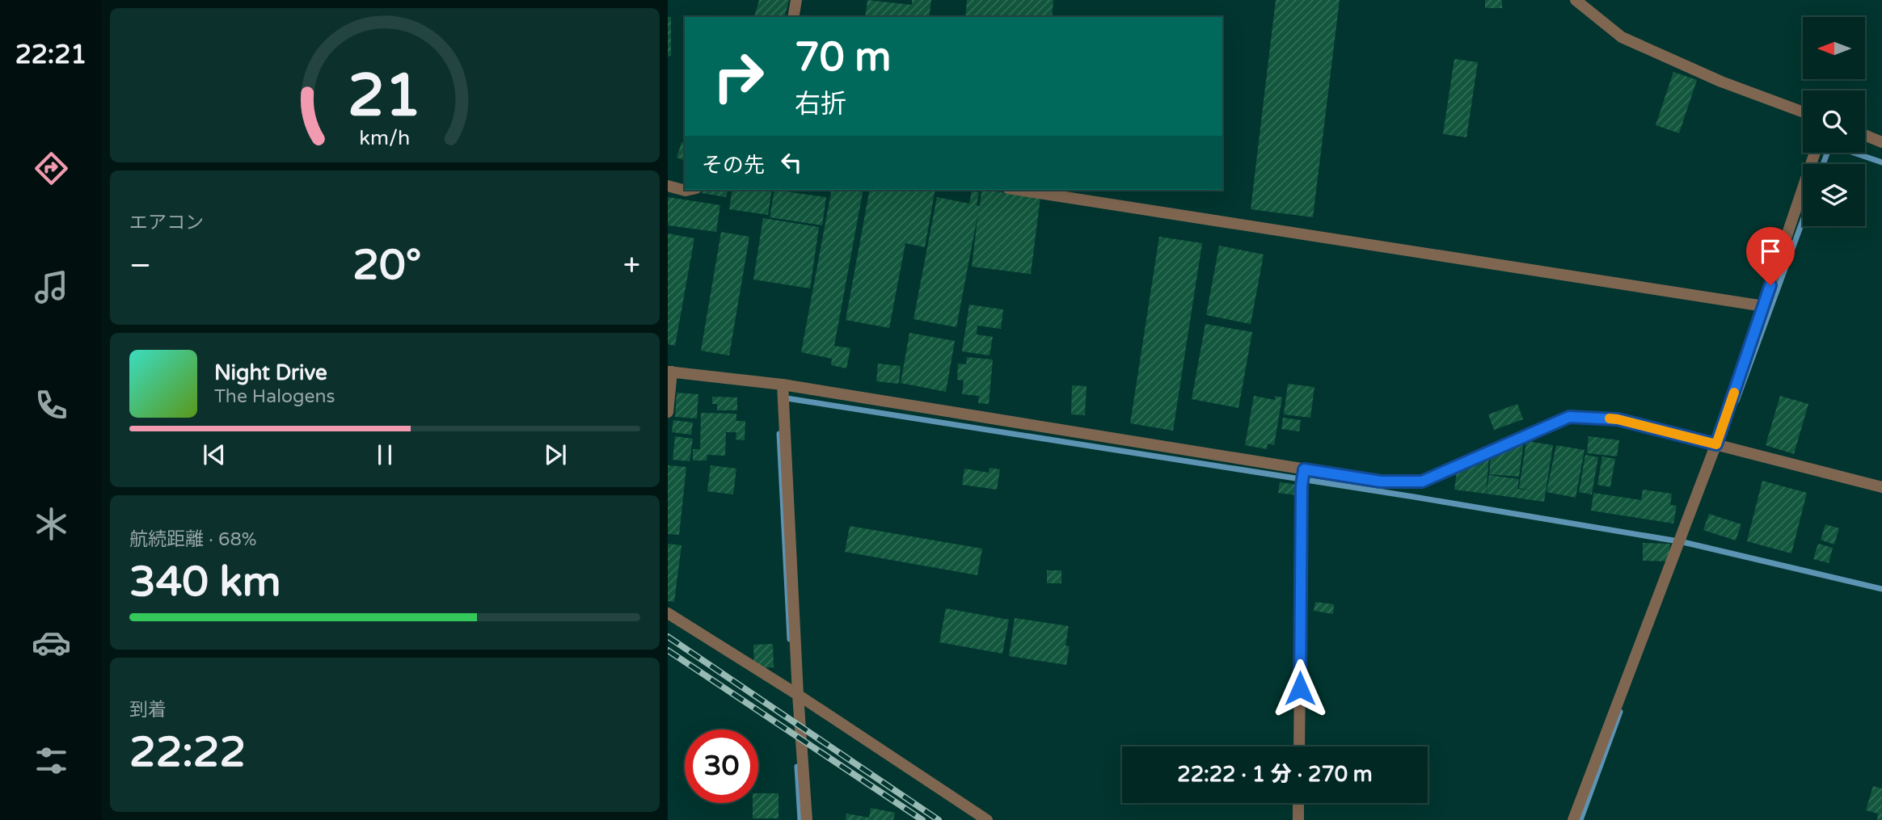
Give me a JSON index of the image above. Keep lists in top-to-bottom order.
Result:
{
  "north": "left",
  "page": {
    "tabs": "22:21",
    "turn": ["70 m", "右折"],
    "then": "その先",
    "tile": [
      "エアコン",
      ["航続距離 · 68%", "340 km"],
      ["到着", "22:22"]
    ],
    "heat": ["−", "20°", "+"],
    "song": ["Night Drive", "The Halogens"],
    "limit": "30",
    "trip": "22:22 · 1 分 · 270 m",
    "gauge": ["21", "km/h"]
  }
}
